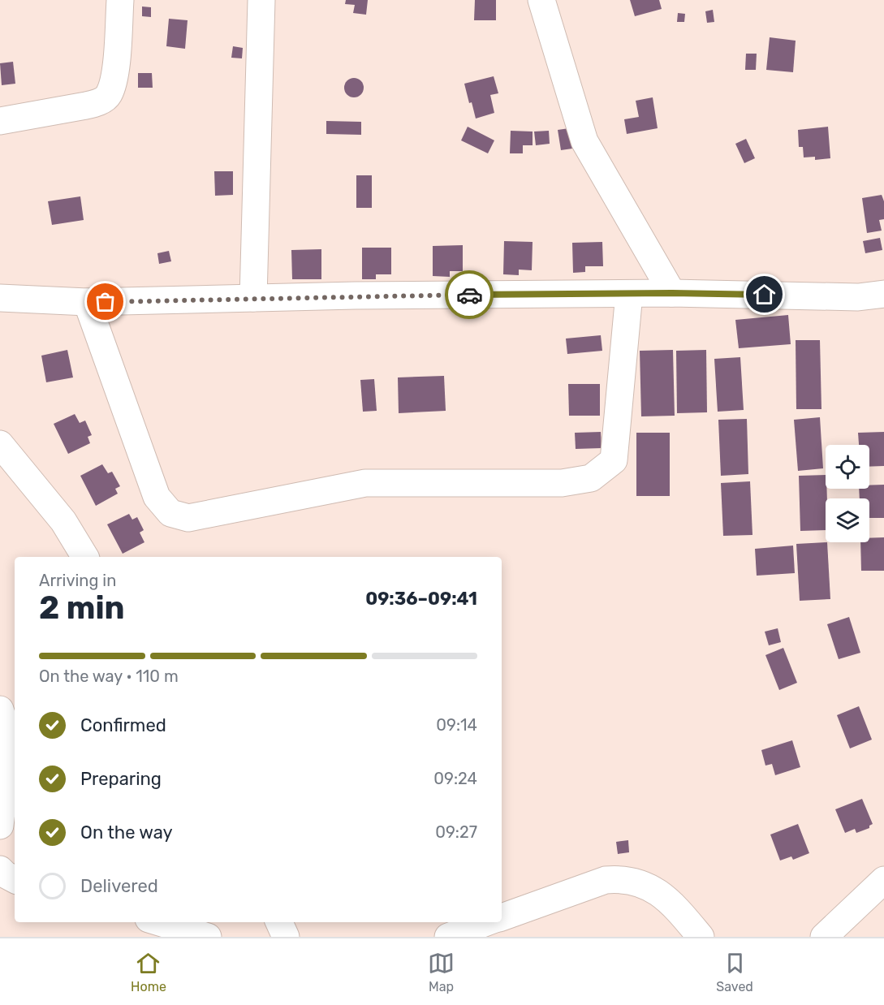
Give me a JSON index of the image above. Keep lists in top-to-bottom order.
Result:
{
  "page": {
    "heading": ["2 min", "Arriving in", "09:36–09:41"],
    "bar": "On the way · 110 m",
    "list": [
      ["Confirmed", "09:14"],
      ["Preparing", "09:24"],
      ["On the way", "09:27"],
      "Delivered"
    ],
    "tabs": ["Home", "Map", "Saved"]
  }
}
